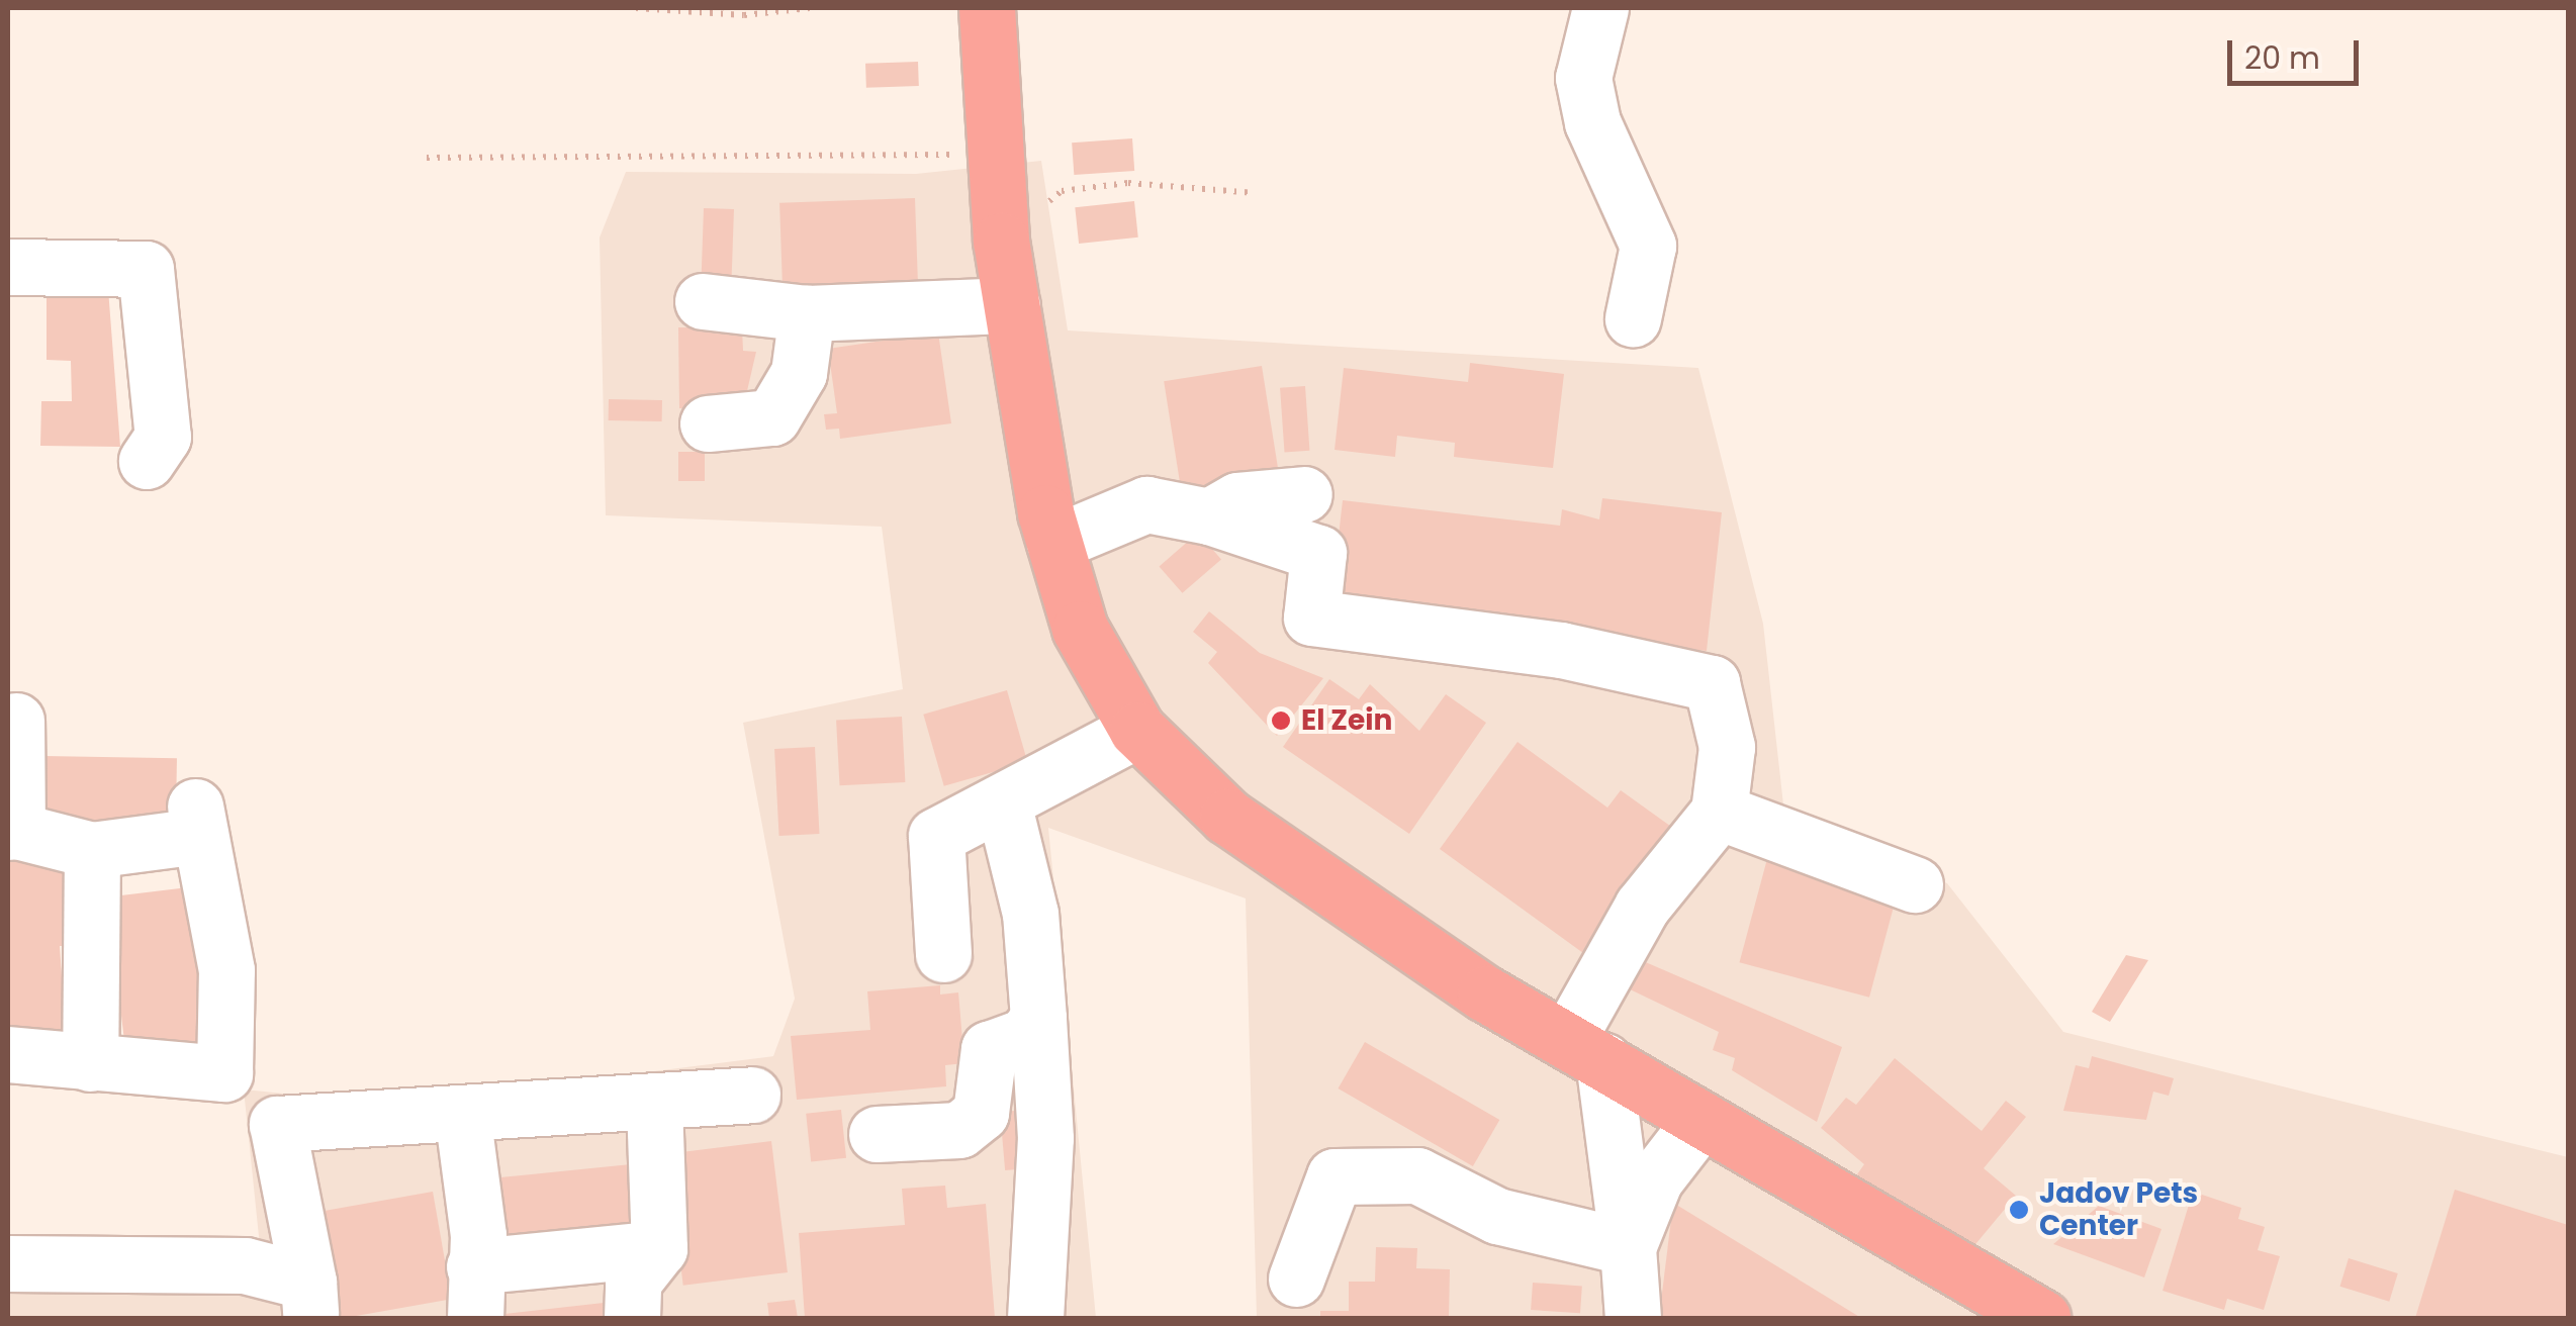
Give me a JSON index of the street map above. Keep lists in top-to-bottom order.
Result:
{
  "places": ["El Zein", "Jadov Pets Center"],
  "scale_bar": "20 m"
}
